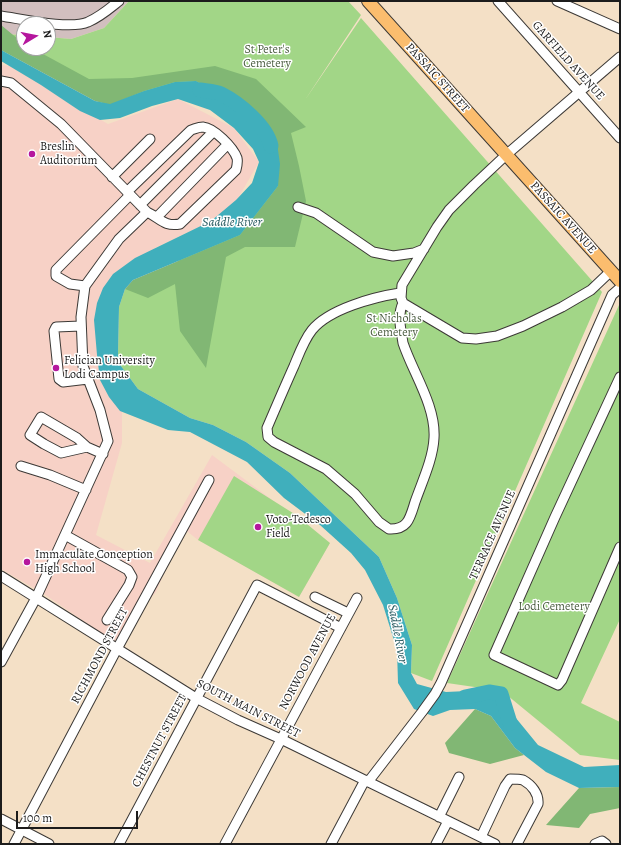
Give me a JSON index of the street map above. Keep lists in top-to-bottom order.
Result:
{
  "streets": {
    "main road": ["PASSAIC STREET", "PASSAIC AVENUE"],
    "street": [
      "GARFIELD AVENUE",
      "TERRACE AVENUE",
      "RICHMOND STREET",
      "NORWOOD AVENUE",
      "SOUTH MAIN STREET",
      "CHESTNUT STREET"
    ]
  },
  "crossings": [
    ["PASSAIC STREET", "PASSAIC AVENUE"],
    ["TERRACE AVENUE", "SOUTH MAIN STREET"],
    ["RICHMOND STREET", "SOUTH MAIN STREET"],
    ["NORWOOD AVENUE", "SOUTH MAIN STREET"],
    ["NORWOOD AVENUE", "CHESTNUT STREET"],
    ["SOUTH MAIN STREET", "CHESTNUT STREET"]
  ],
  "water": ["Saddle River"],
  "parks": ["St Peter's Cemetery", "St Nicholas Cemetery", "Lodi Cemetery"],
  "places": [
    "Breslin Auditorium",
    "Felician University Lodi Campus",
    "Voto-Tedesco Field",
    "Immaculate Conception High School"
  ],
  "scale_bar": "100 m",
  "north": "right"
}
